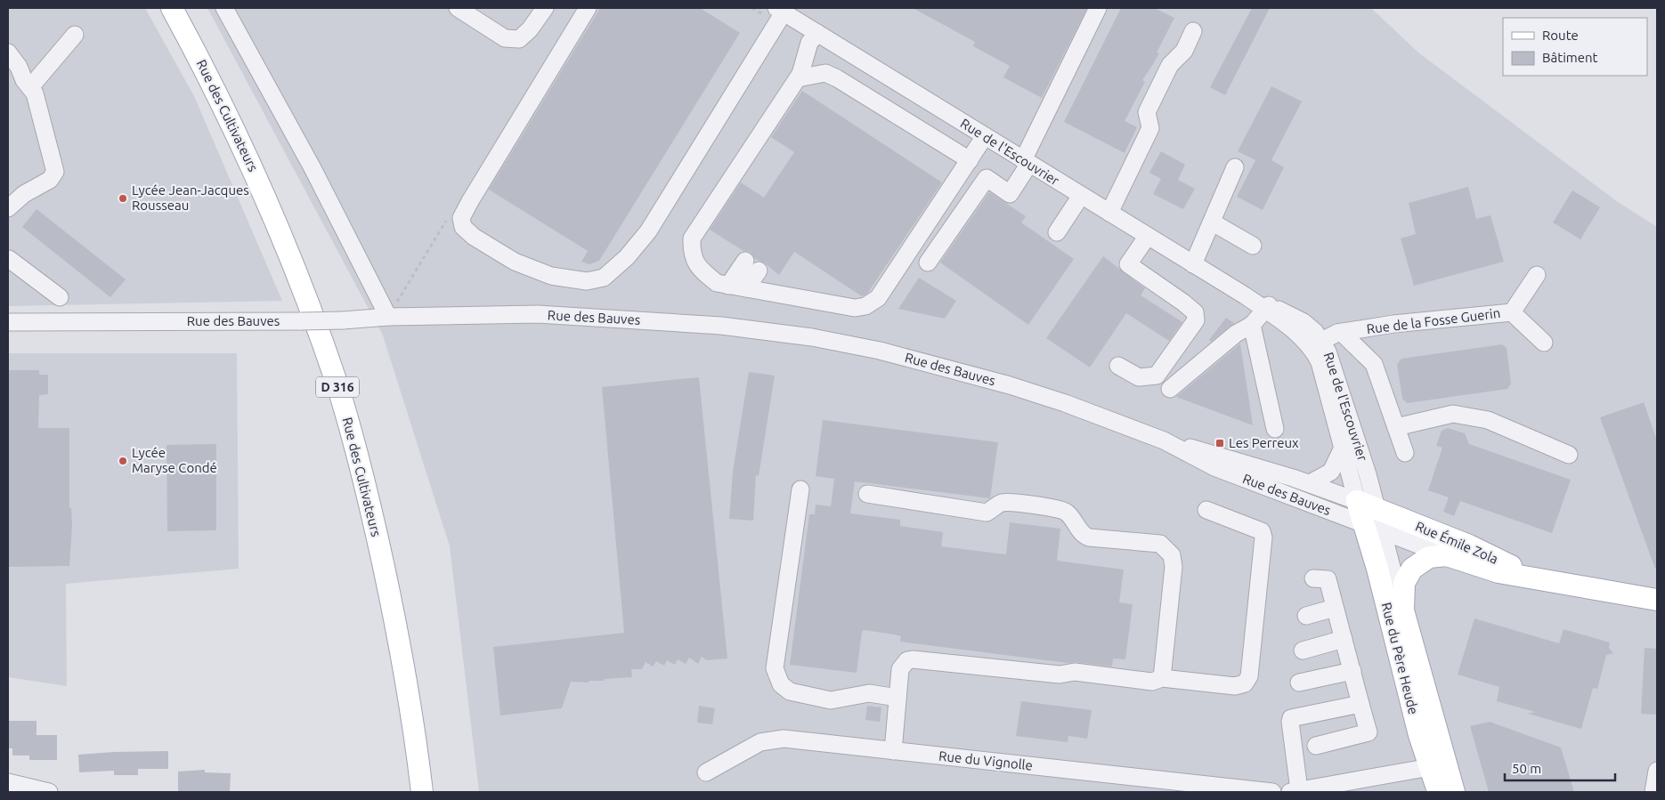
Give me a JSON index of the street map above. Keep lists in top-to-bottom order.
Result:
{
  "streets": {
    "main road": [
      "Rue des Cultivateurs",
      "D 316",
      "Rue Émile Zola",
      "Rue du Père Heude"
    ],
    "street": [
      "Rue de l'Escouvrier",
      "Rue des Bauves",
      "Rue de la Fosse Guerin",
      "Rue du Vignolle"
    ]
  },
  "crossings": [
    ["Rue de l'Escouvrier", "Rue des Bauves"],
    ["Rue de l'Escouvrier", "Rue de la Fosse Guerin"],
    ["Rue de l'Escouvrier", "Rue Émile Zola"],
    ["Rue de l'Escouvrier", "Rue du Père Heude"],
    ["Rue des Bauves", "Rue Émile Zola"],
    ["Rue des Bauves", "Rue du Père Heude"],
    ["Rue Émile Zola", "Rue du Père Heude"]
  ],
  "places": {
    "other": ["Lycée Jean-Jacques Rousseau", "Lycée Maryse Condé"],
    "transit": ["Les Perreux"]
  },
  "legend": ["Route", "Bâtiment"],
  "scale_bar": "50 m"
}
